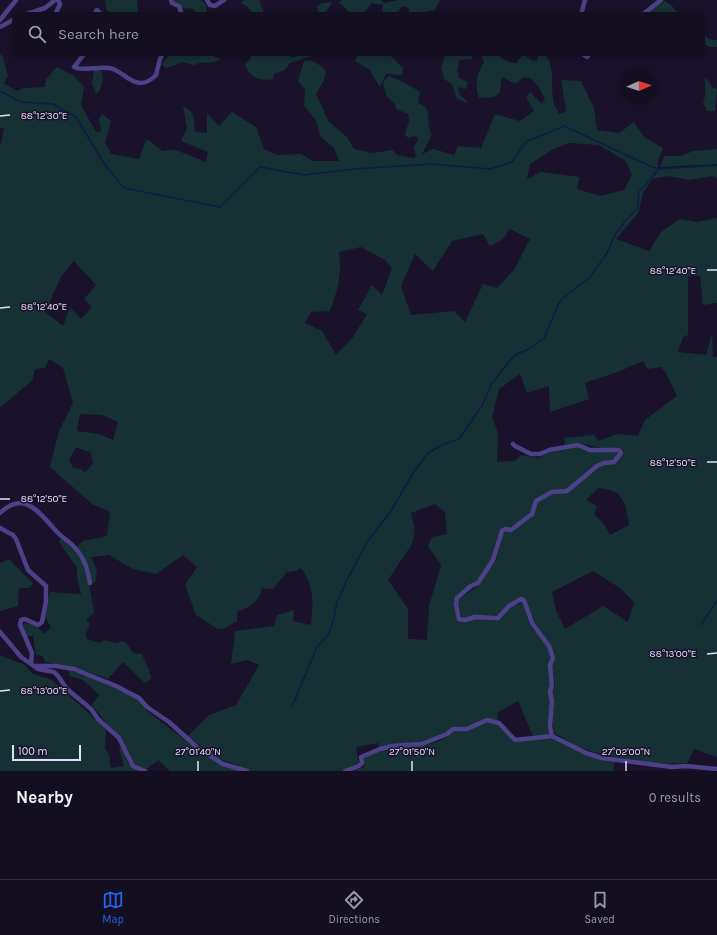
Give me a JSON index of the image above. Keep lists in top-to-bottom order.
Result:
{
  "scale_bar": "100 m",
  "north": "right",
  "page": {
    "search": "Search here",
    "scale": "100 m",
    "heading": ["Nearby", "0 results"],
    "nav": ["Map", "Directions", "Saved"]
  },
  "coordinates": [
    "88°12'30\"E",
    "88°12'40\"E",
    "88°12'50\"E",
    "88°13'00\"E",
    "27°01'40\"N",
    "27°01'50\"N",
    "27°02'00\"N"
  ]
}
